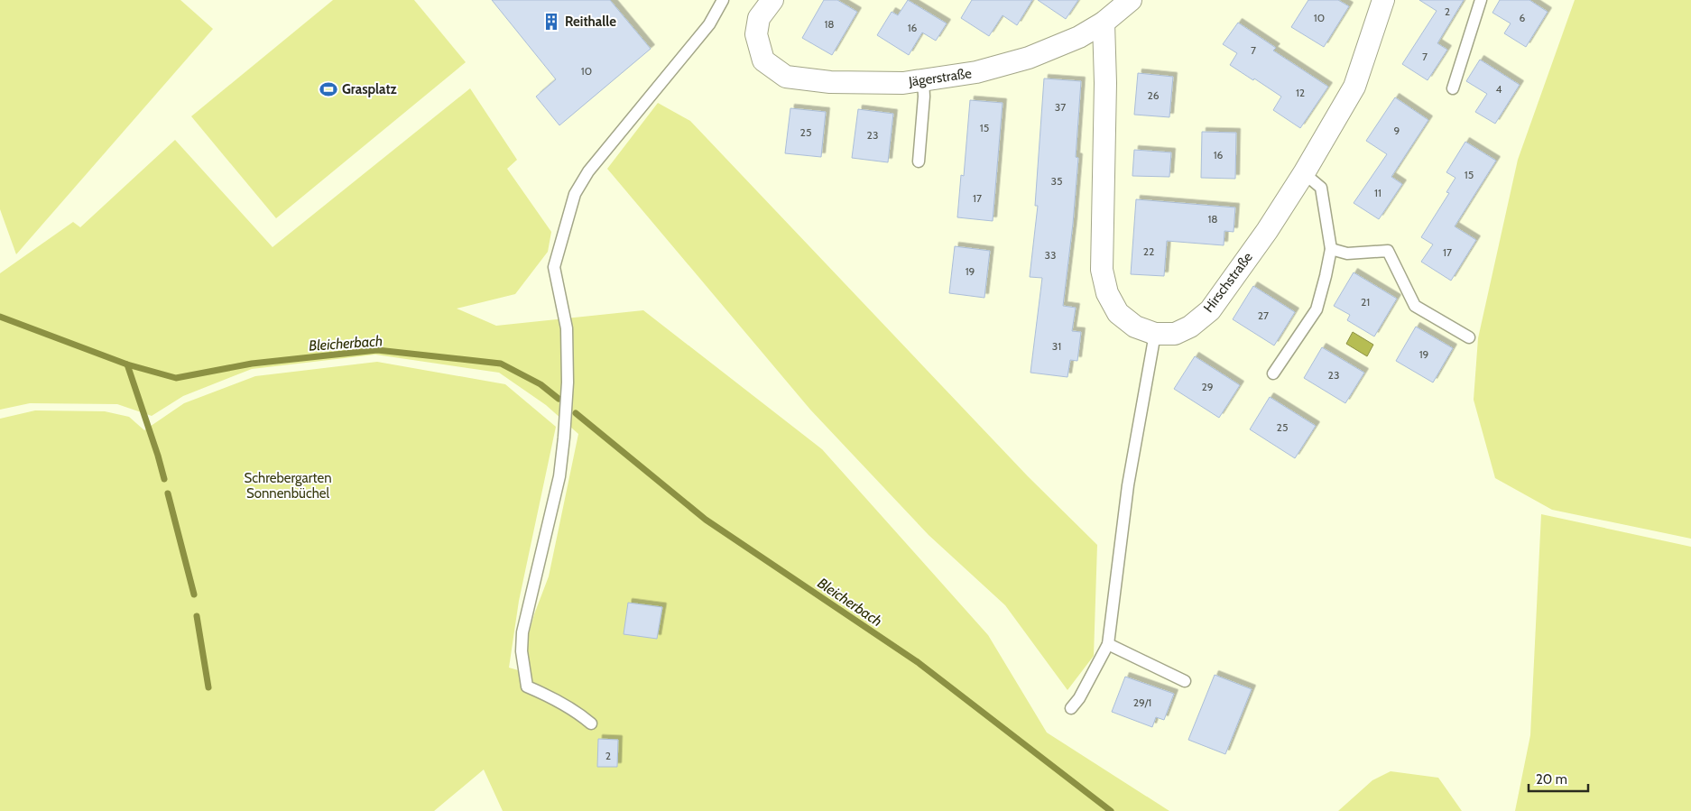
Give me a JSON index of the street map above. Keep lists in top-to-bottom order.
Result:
{
  "streets": {
    "street": ["Jägerstraße", "Hirschstraße"]
  },
  "crossings": [
    ["Jägerstraße", "Hirschstraße"]
  ],
  "water": ["Bleicherbach"],
  "parks": ["Schrebergarten Sonnenbüchel"],
  "places": {
    "building": ["Reithalle"],
    "sports": ["Grasplatz"]
  },
  "house_numbers": [
    "2",
    "10",
    "6",
    "18",
    "16",
    "7",
    "7",
    "10",
    "4",
    "12",
    "26",
    "37",
    "15",
    "9",
    "25",
    "23",
    "16",
    "15",
    "35",
    "11",
    "17",
    "18",
    "22",
    "17",
    "33",
    "19",
    "21",
    "27",
    "31",
    "19",
    "23",
    "29",
    "25",
    "29/1",
    "2"
  ],
  "scale_bar": "20 m"
}
